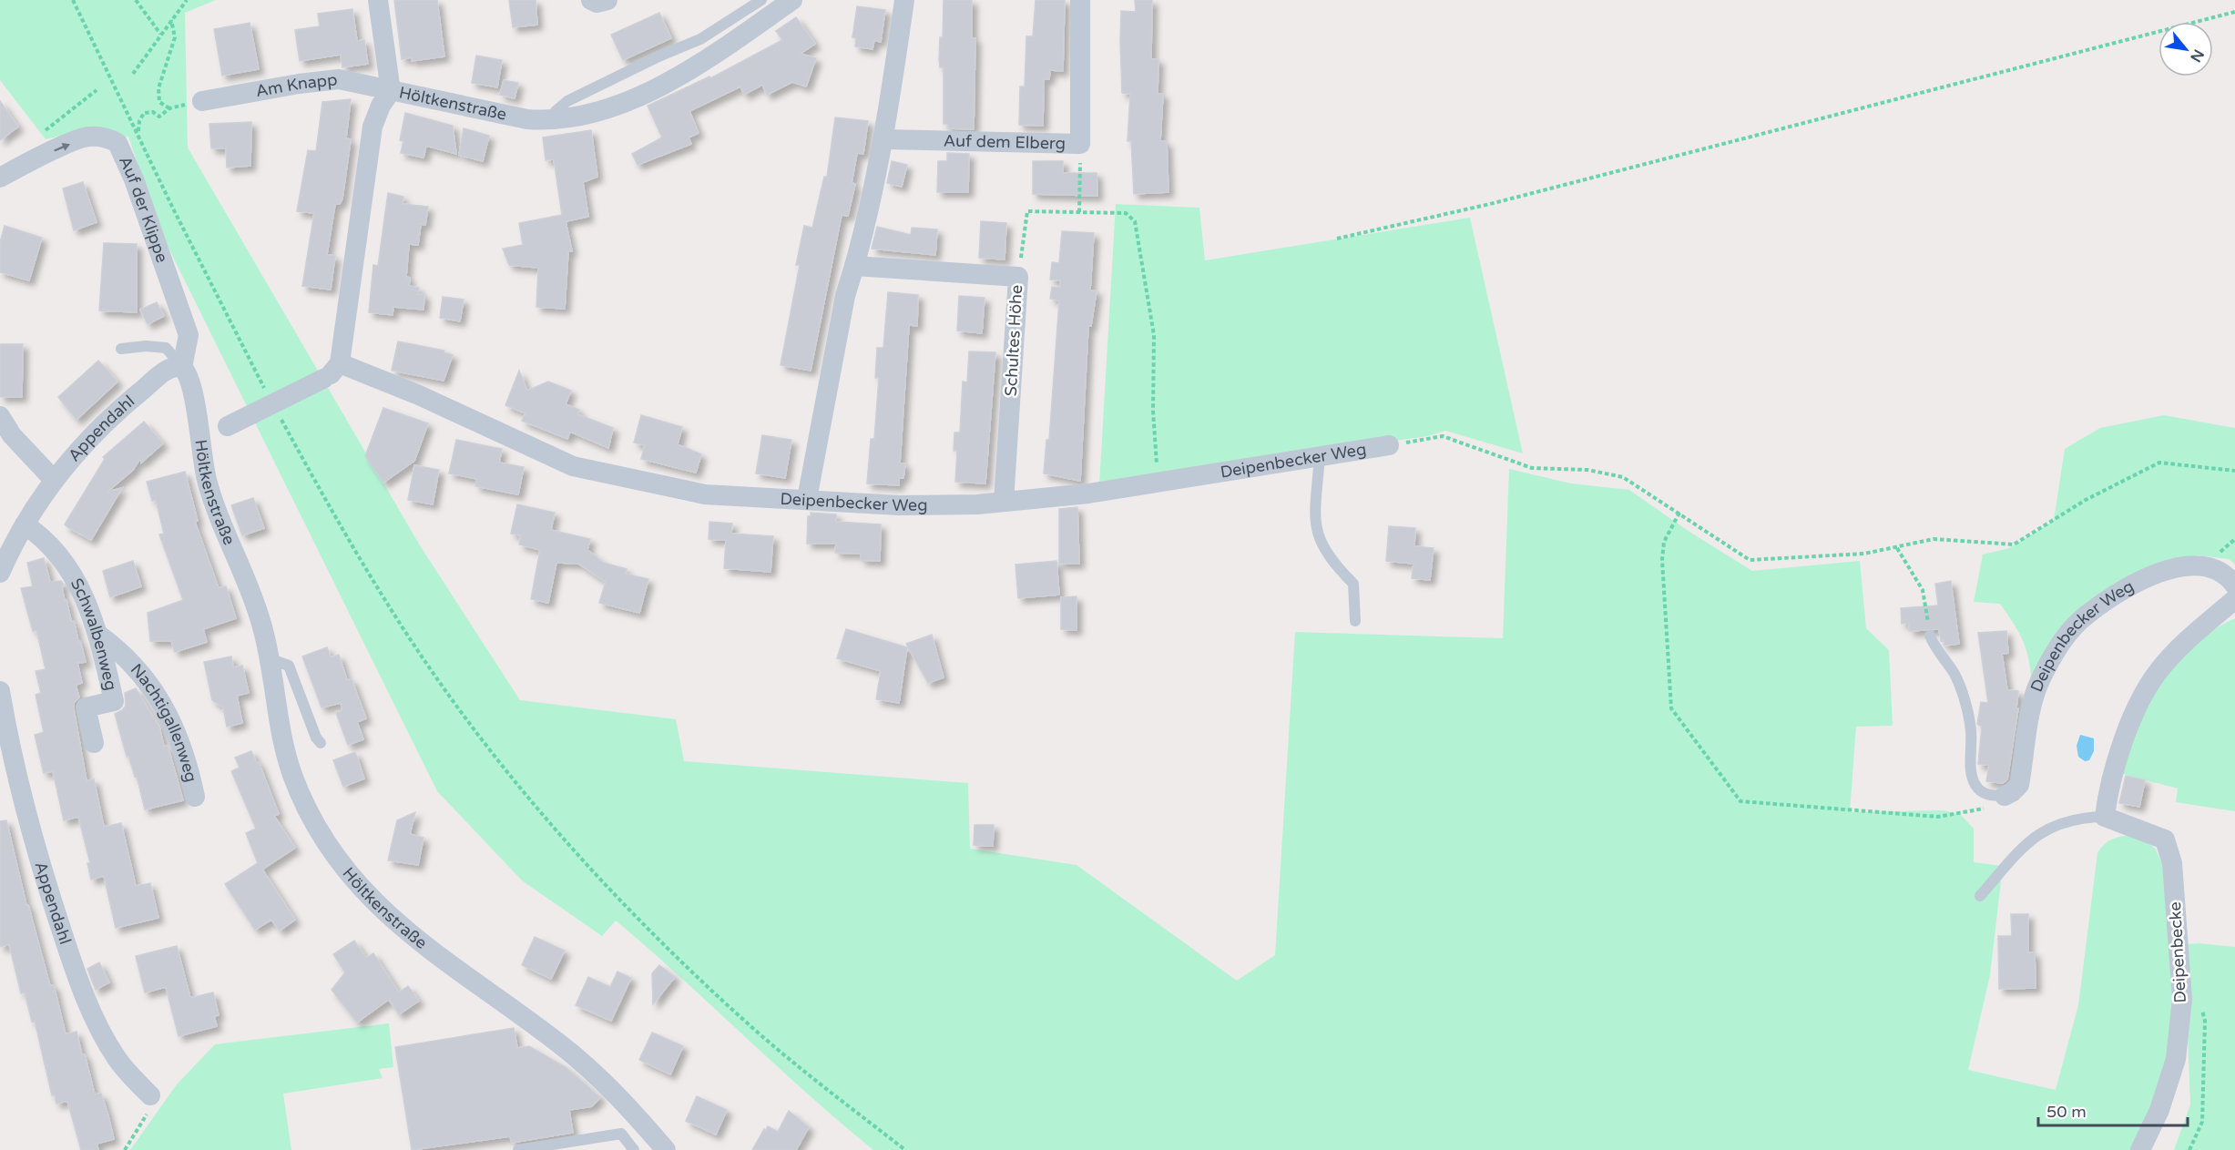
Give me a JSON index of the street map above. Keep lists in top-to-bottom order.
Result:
{
  "streets": {
    "street": [
      "Am Knapp",
      "Höltkenstraße",
      "Auf dem Elberg",
      "Auf der Klippe",
      "Schultes Höhe",
      "Appendahl",
      "Deipenbecker Weg",
      "Schwalbenweg",
      "Nachtigallenweg",
      "Deipenbecke"
    ]
  },
  "crossings": [
    ["Am Knapp", "Höltkenstraße"],
    ["Höltkenstraße", "Deipenbecker Weg"],
    ["Auf der Klippe", "Appendahl"],
    ["Schultes Höhe", "Deipenbecker Weg"],
    ["Appendahl", "Schwalbenweg"],
    ["Schwalbenweg", "Nachtigallenweg"]
  ],
  "scale_bar": "50 m",
  "north": "bottom right"
}
